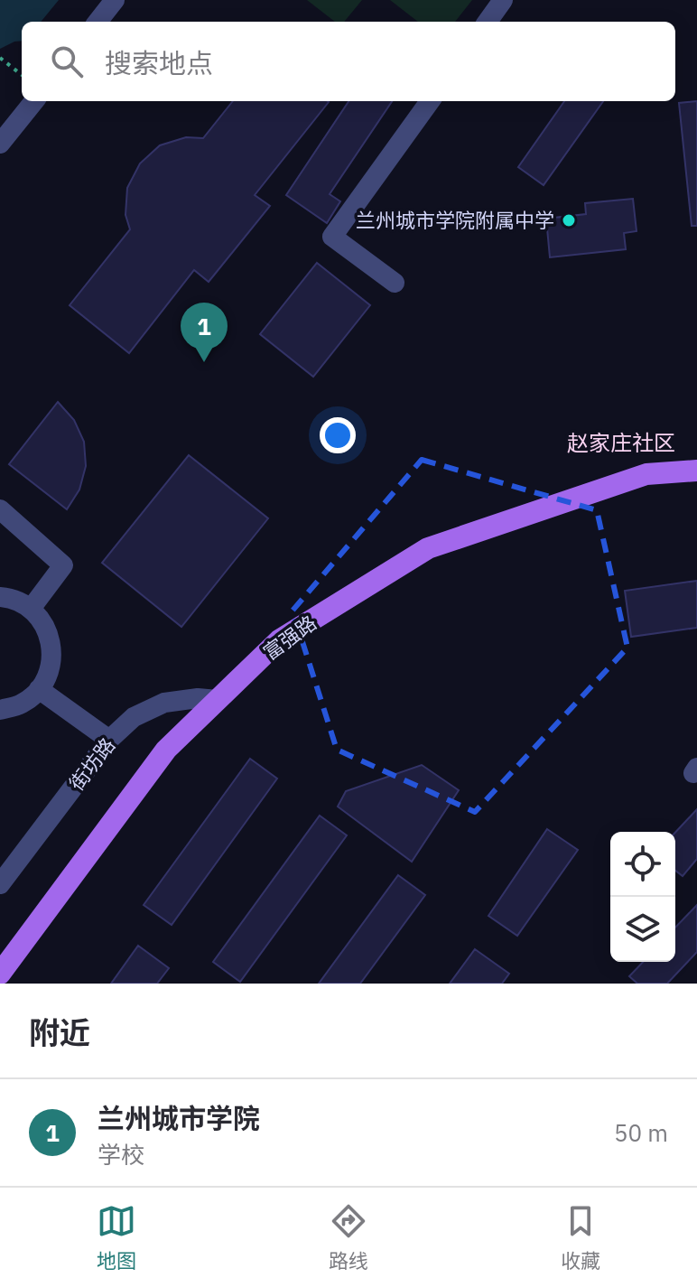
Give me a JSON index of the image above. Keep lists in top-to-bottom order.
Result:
{
  "streets": {
    "main road": ["富强路"],
    "street": ["街坊路"]
  },
  "crossings": [
    ["富强路", "街坊路"]
  ],
  "districts": ["赵家庄社区"],
  "places": ["兰州城市学院附属中学"],
  "page": {
    "search": "搜索地点",
    "pins": "1",
    "heading": "附近",
    "list": [
      {
        "mark": "1",
        "name": "兰州城市学院",
        "note": "学校",
        "value": "50 m"
      }
    ],
    "nav": ["地图", "路线", "收藏"]
  }
}
